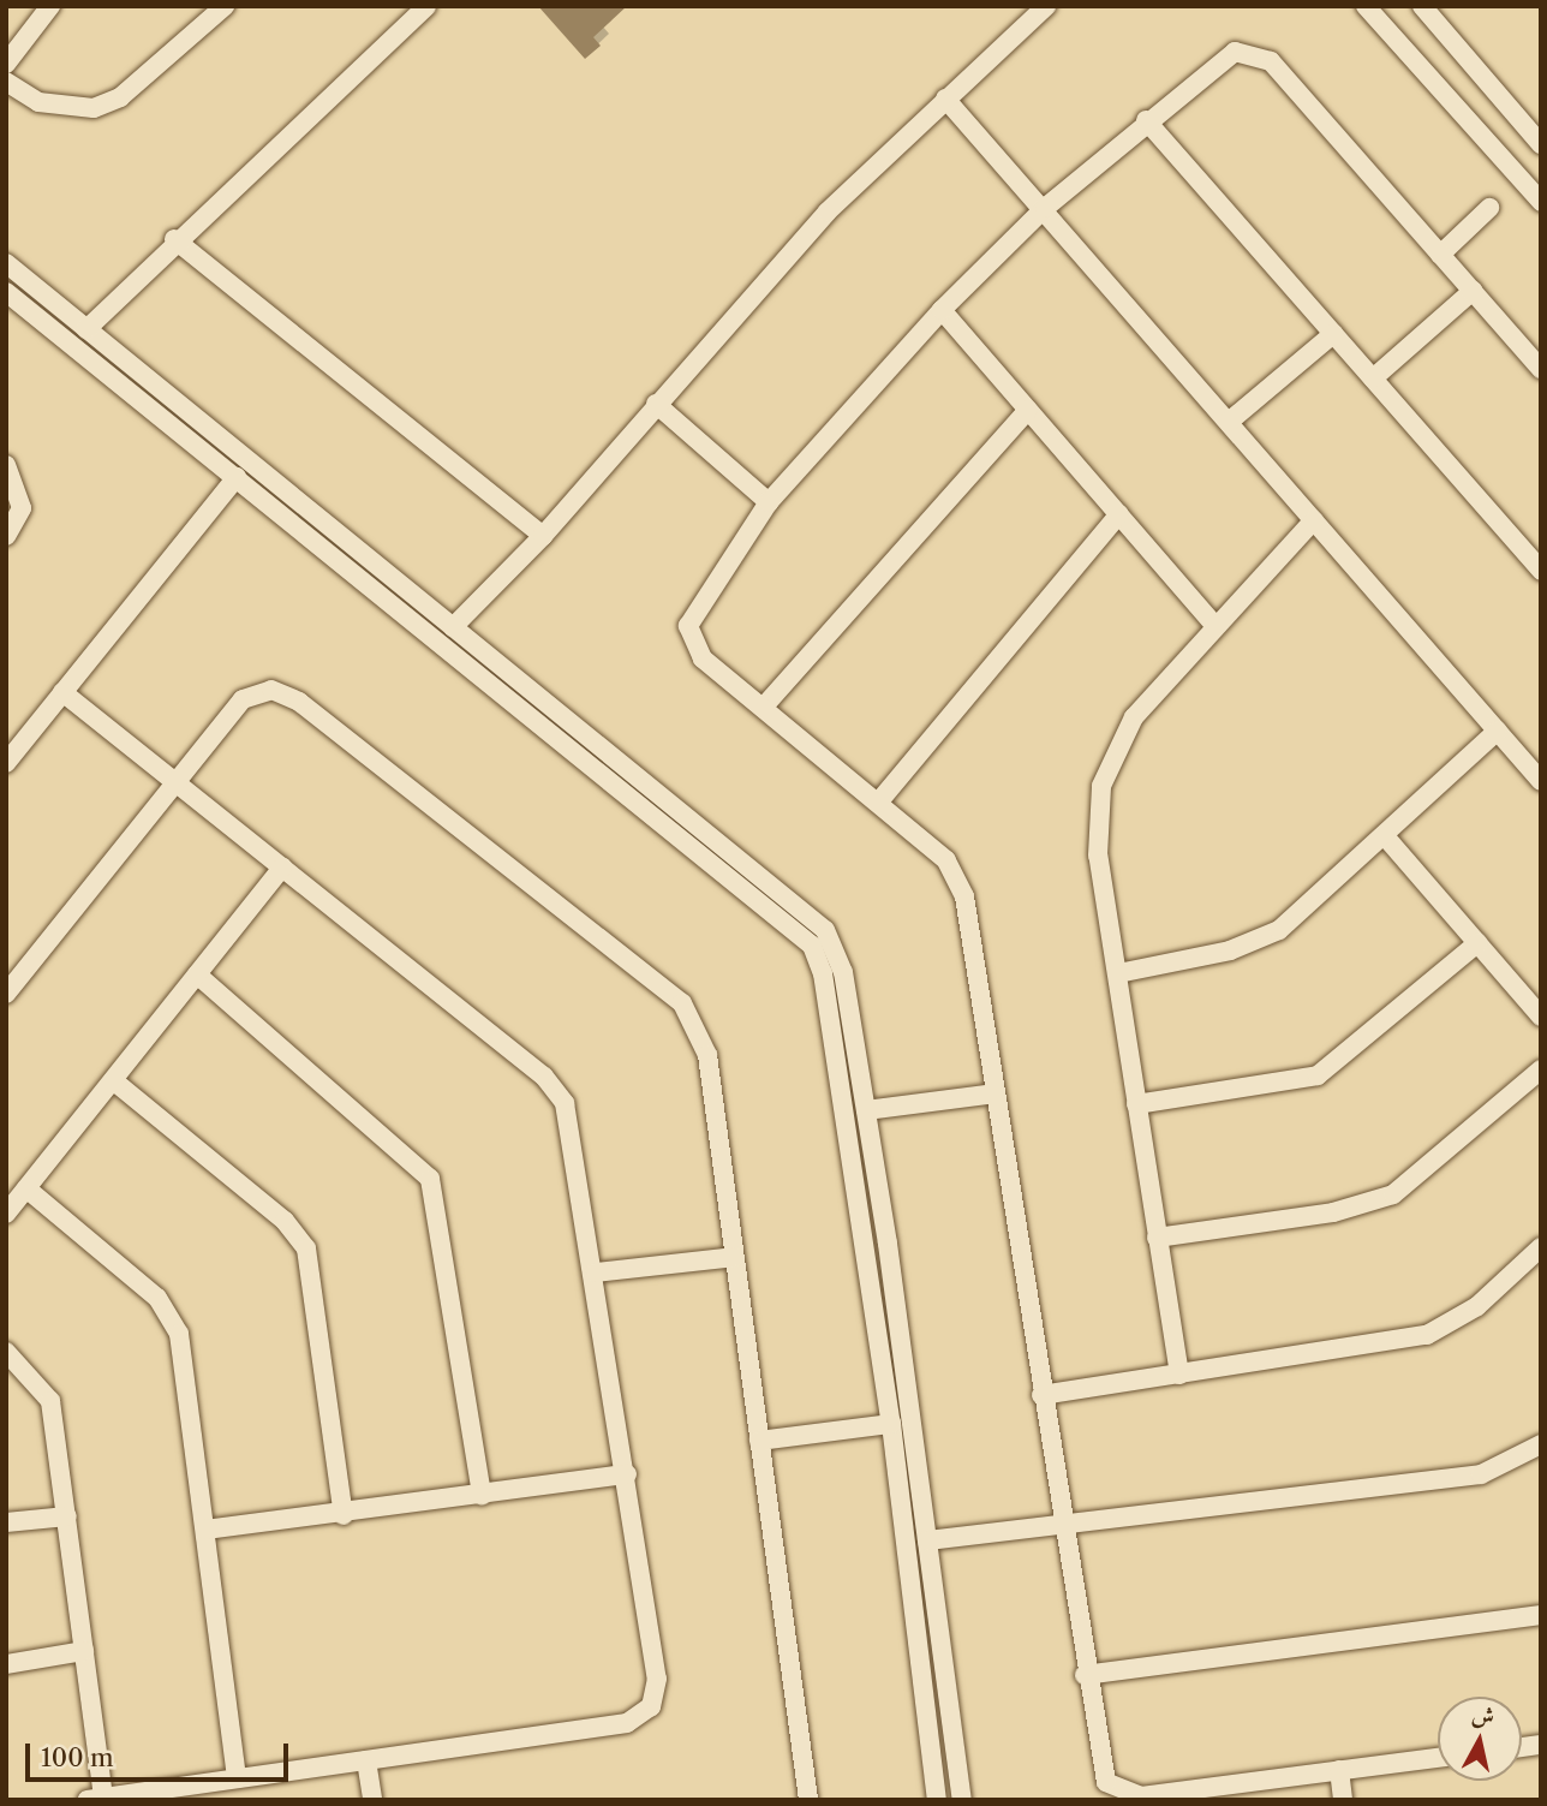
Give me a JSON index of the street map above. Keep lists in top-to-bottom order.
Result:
{
  "scale_bar": "100 m",
  "north": "top"
}
